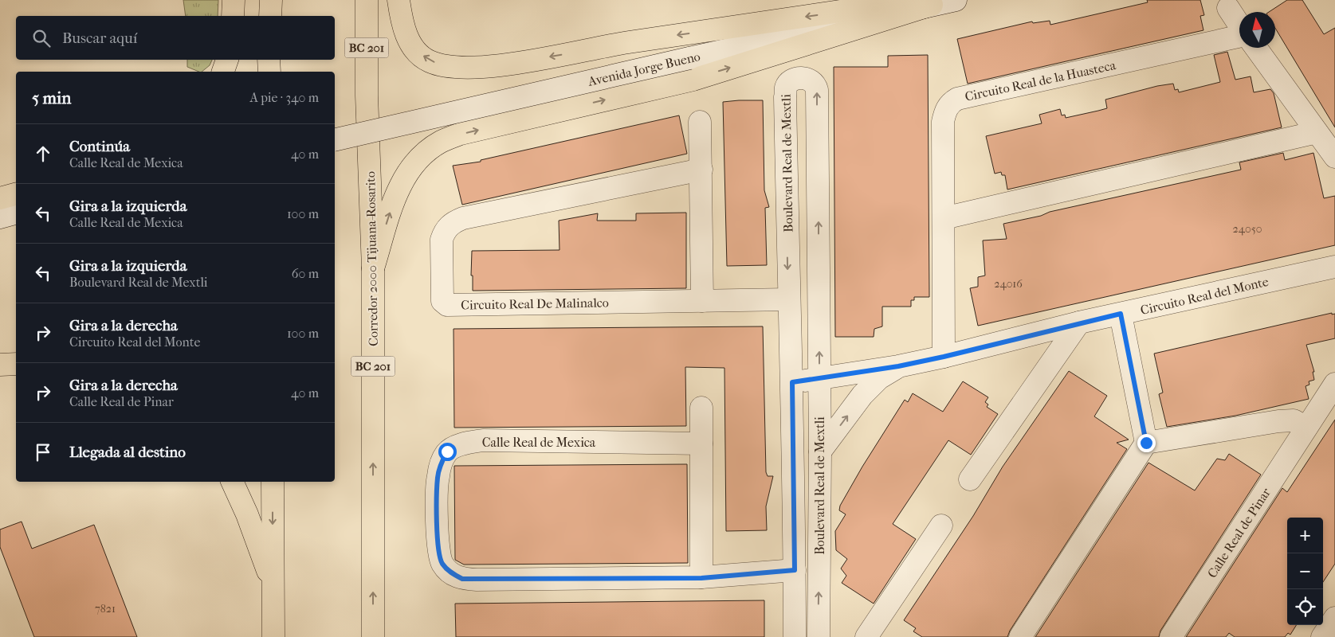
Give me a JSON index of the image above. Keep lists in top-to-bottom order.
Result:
{
  "streets": {
    "highway": ["BC 201", "Corredor 2000 Tijuana-Rosarito"],
    "street": [
      "Avenida Jorge Bueno",
      "Circuito Real de la Huasteca",
      "Boulevard Real de Mextli",
      "Circuito Real del Monte",
      "Circuito Real De Malinalco",
      "Calle Real de Mexica",
      "Calle Real de Pinar"
    ]
  },
  "crossings": [
    ["Circuito Real de la Huasteca", "Circuito Real del Monte"],
    ["Boulevard Real de Mextli", "Circuito Real del Monte"],
    ["Boulevard Real de Mextli", "Circuito Real De Malinalco"],
    ["Boulevard Real de Mextli", "Calle Real de Mexica"]
  ],
  "house_numbers": ["24050", "24016", "7821"],
  "north": "top",
  "page": {
    "search": "Buscar aquí",
    "heading": ["5 min", "A pie · 340 m"],
    "list": [
      ["Continúa", "Calle Real de Mexica", "40 m"],
      ["Gira a la izquierda", "Calle Real de Mexica", "100 m"],
      ["Gira a la izquierda", "Boulevard Real de Mextli", "60 m"],
      ["Gira a la derecha", "Circuito Real del Monte", "100 m"],
      ["Gira a la derecha", "Calle Real de Pinar", "40 m"],
      "Llegada al destino"
    ],
    "map_buttons": ["+", "−"]
  }
}
